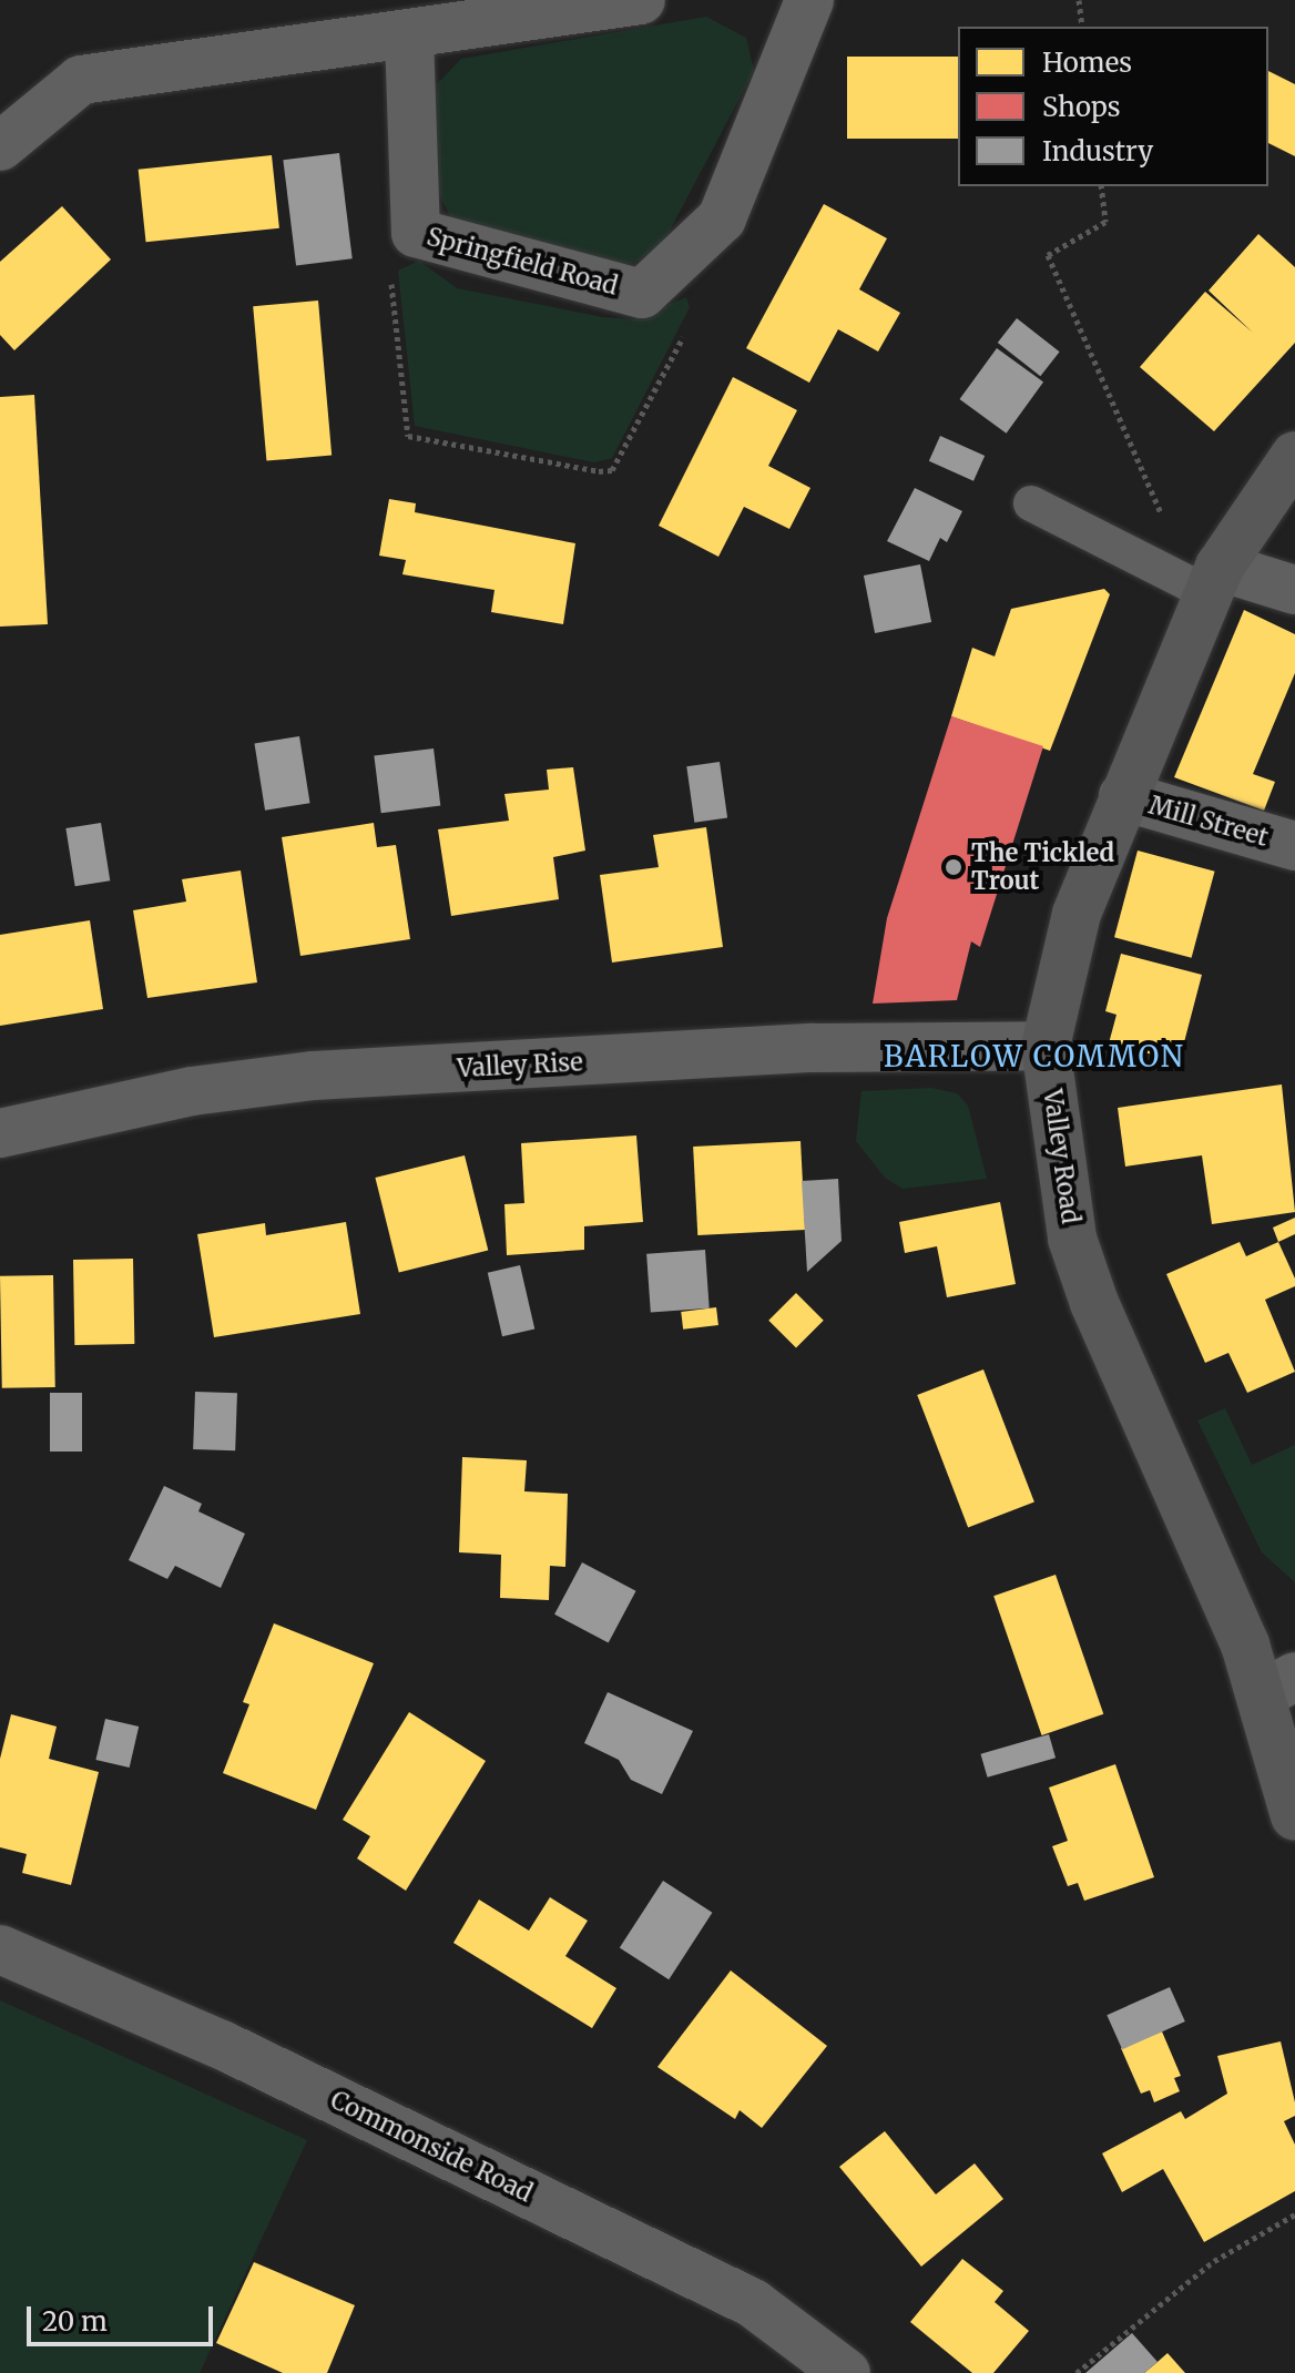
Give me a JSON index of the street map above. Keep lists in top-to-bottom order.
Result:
{
  "streets": {
    "main road": ["Valley Road"],
    "street": [
      "Springfield Road",
      "Mill Street",
      "Valley Rise",
      "Commonside Road"
    ]
  },
  "crossings": [
    ["Mill Street", "Valley Road"],
    ["Valley Rise", "Valley Road"]
  ],
  "districts": ["BARLOW COMMON"],
  "places": ["The Tickled Trout"],
  "legend": ["Homes", "Shops", "Industry"],
  "scale_bar": "20 m"
}
